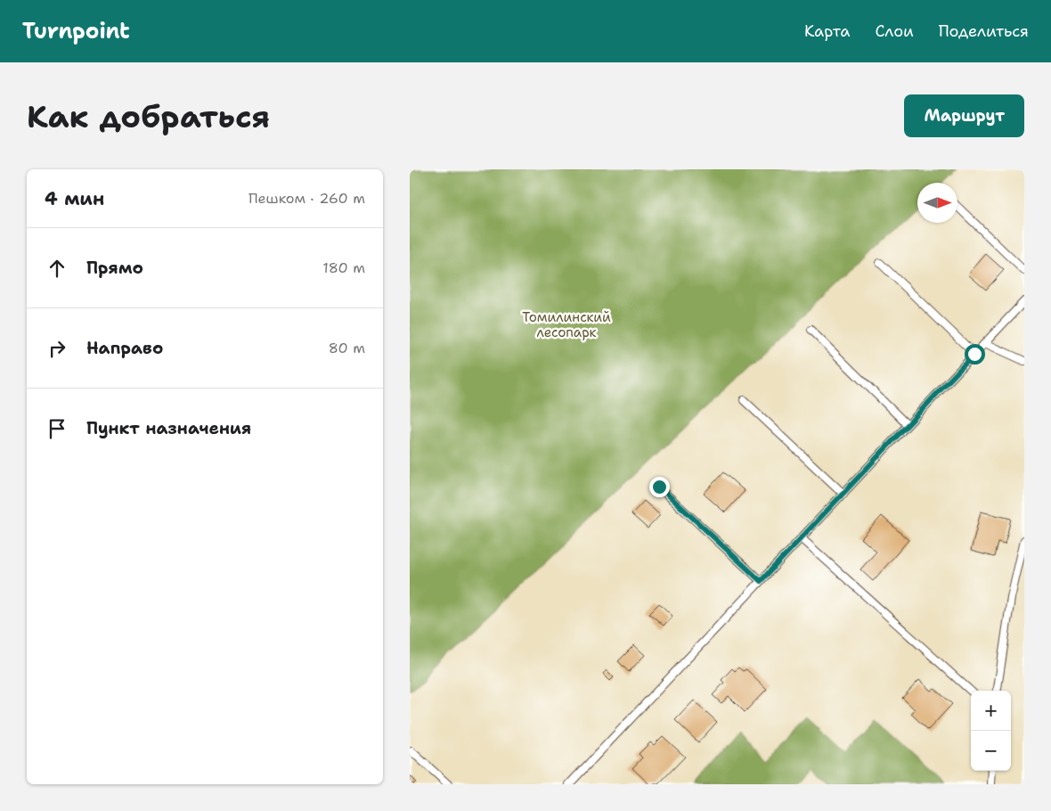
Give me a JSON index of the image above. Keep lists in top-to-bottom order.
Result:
{
  "parks": ["Томилинский лесопарк"],
  "north": "right",
  "page": {
    "header": "Turnpoint",
    "nav": ["Карта", "Слои", "Поделиться"],
    "buttons": "Маршрут",
    "title": "Как добраться",
    "heading": ["4 мин", "Пешком · 260 m"],
    "list": [
      ["Прямо", "180 m"],
      ["Направо", "80 m"],
      "Пункт назначения"
    ],
    "map_buttons": ["+", "−"]
  }
}
